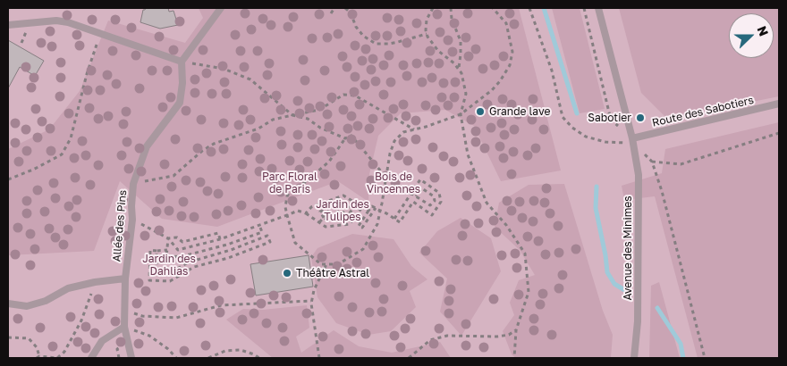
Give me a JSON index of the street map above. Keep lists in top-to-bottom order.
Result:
{
  "streets": {
    "lane": ["Route des Sabotiers", "Allée des Pins", "Avenue des Minimes"]
  },
  "crossings": [
    ["Route des Sabotiers", "Avenue des Minimes"]
  ],
  "parks": [
    "Parc Floral de Paris",
    "Bois de Vincennes",
    "Jardin des Tulipes",
    "Jardin des Dahlias"
  ],
  "places": ["Grande lave", "Sabotier", "Théâtre Astral"],
  "north": "right"
}
